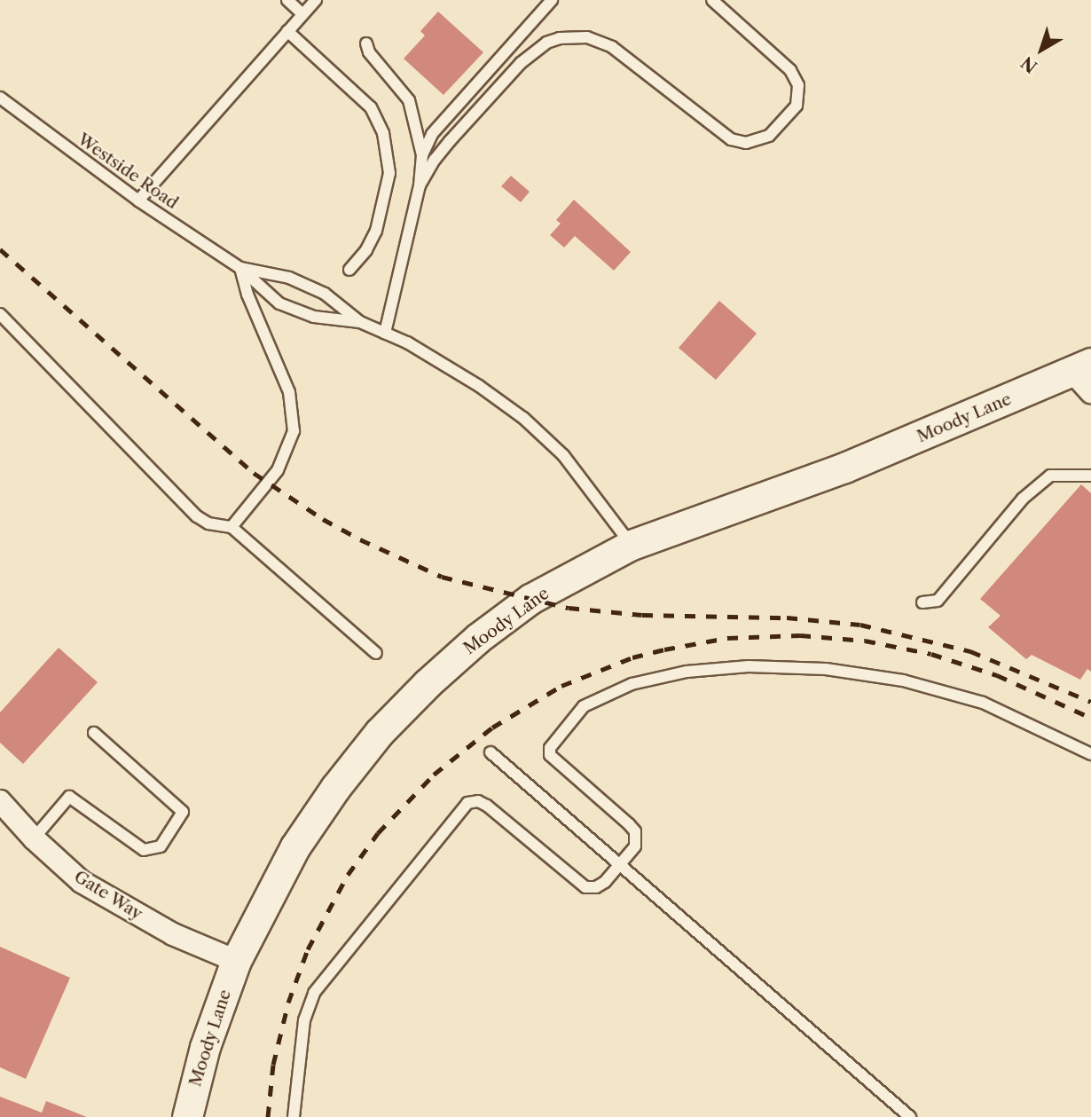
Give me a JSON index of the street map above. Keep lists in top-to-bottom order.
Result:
{
  "streets": {
    "street": ["Moody Lane", "Gate Way"],
    "lane": ["Westside Road"]
  },
  "crossings": [
    ["Moody Lane", "Gate Way"]
  ],
  "north": "bottom left"
}
